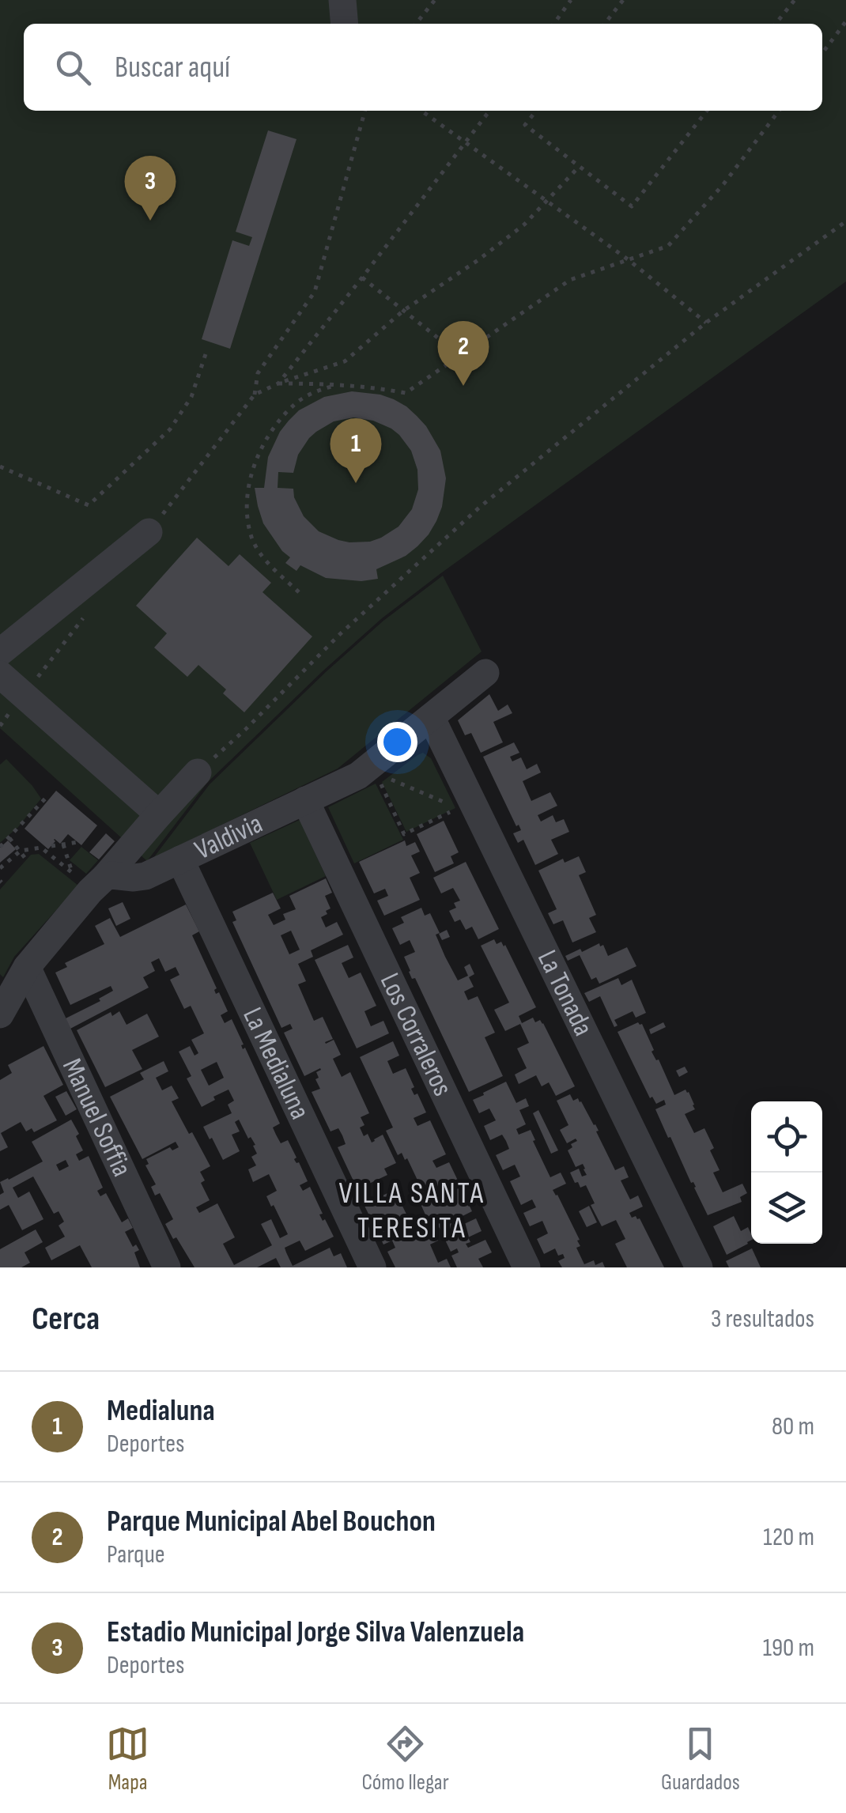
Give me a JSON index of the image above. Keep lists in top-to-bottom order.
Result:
{
  "streets": {
    "street": [
      "Valdivia",
      "La Tonada",
      "Los Corraleros",
      "La Medialuna",
      "Manuel Soffia"
    ]
  },
  "crossings": [
    ["Valdivia", "La Tonada"],
    ["Valdivia", "Los Corraleros"],
    ["Valdivia", "La Medialuna"]
  ],
  "districts": ["VILLA SANTA TERESITA"],
  "page": {
    "search": "Buscar aquí",
    "pins": ["3", "2", "1"],
    "heading": ["Cerca", "3 resultados"],
    "list": [
      {
        "mark": "1",
        "name": "Medialuna",
        "note": "Deportes",
        "value": "80 m"
      },
      {
        "mark": "2",
        "name": "Parque Municipal Abel Bouchon",
        "note": "Parque",
        "value": "120 m"
      },
      {
        "mark": "3",
        "name": "Estadio Municipal Jorge Silva Valenzuela",
        "note": "Deportes",
        "value": "190 m"
      }
    ],
    "nav": ["Mapa", "Cómo llegar", "Guardados"]
  }
}
